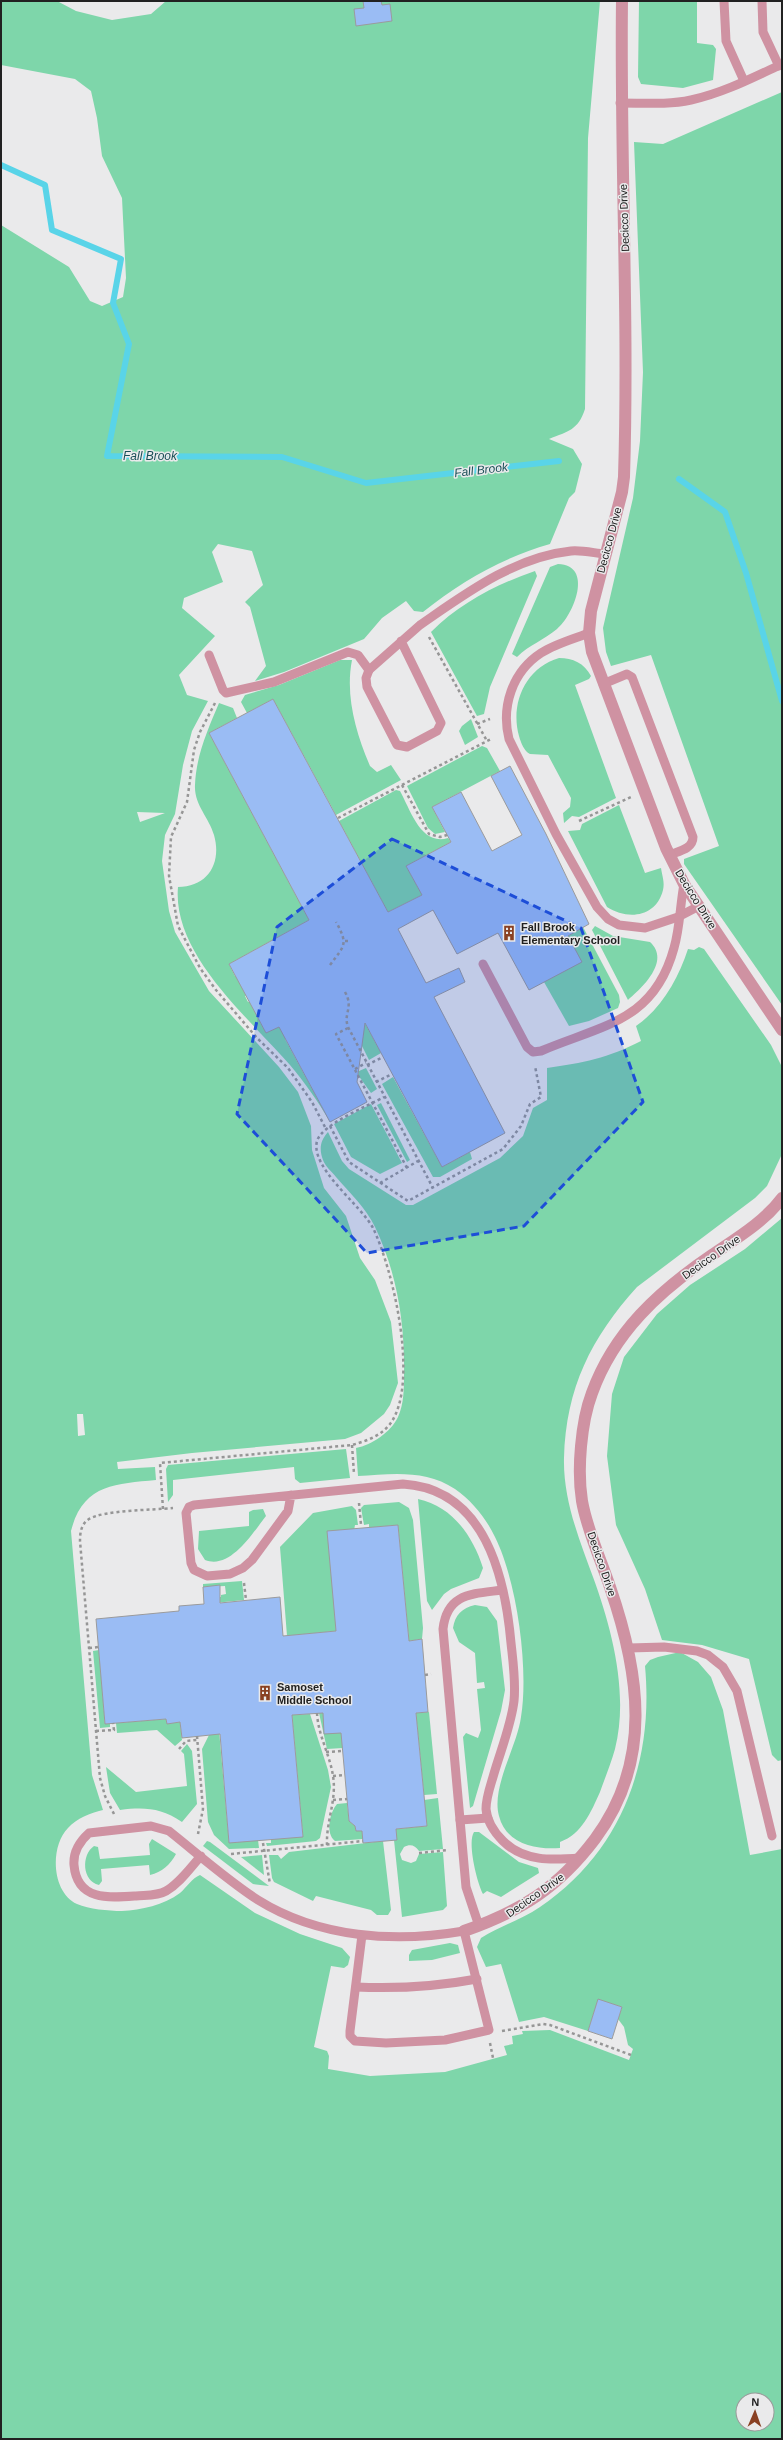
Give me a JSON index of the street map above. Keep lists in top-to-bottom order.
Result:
{
  "streets": {
    "street": ["Decicco Drive"]
  },
  "water": ["Fall Brook"],
  "places": {
    "building": ["Fall Brook Elementary School", "Samoset Middle School"]
  },
  "north": "top"
}
